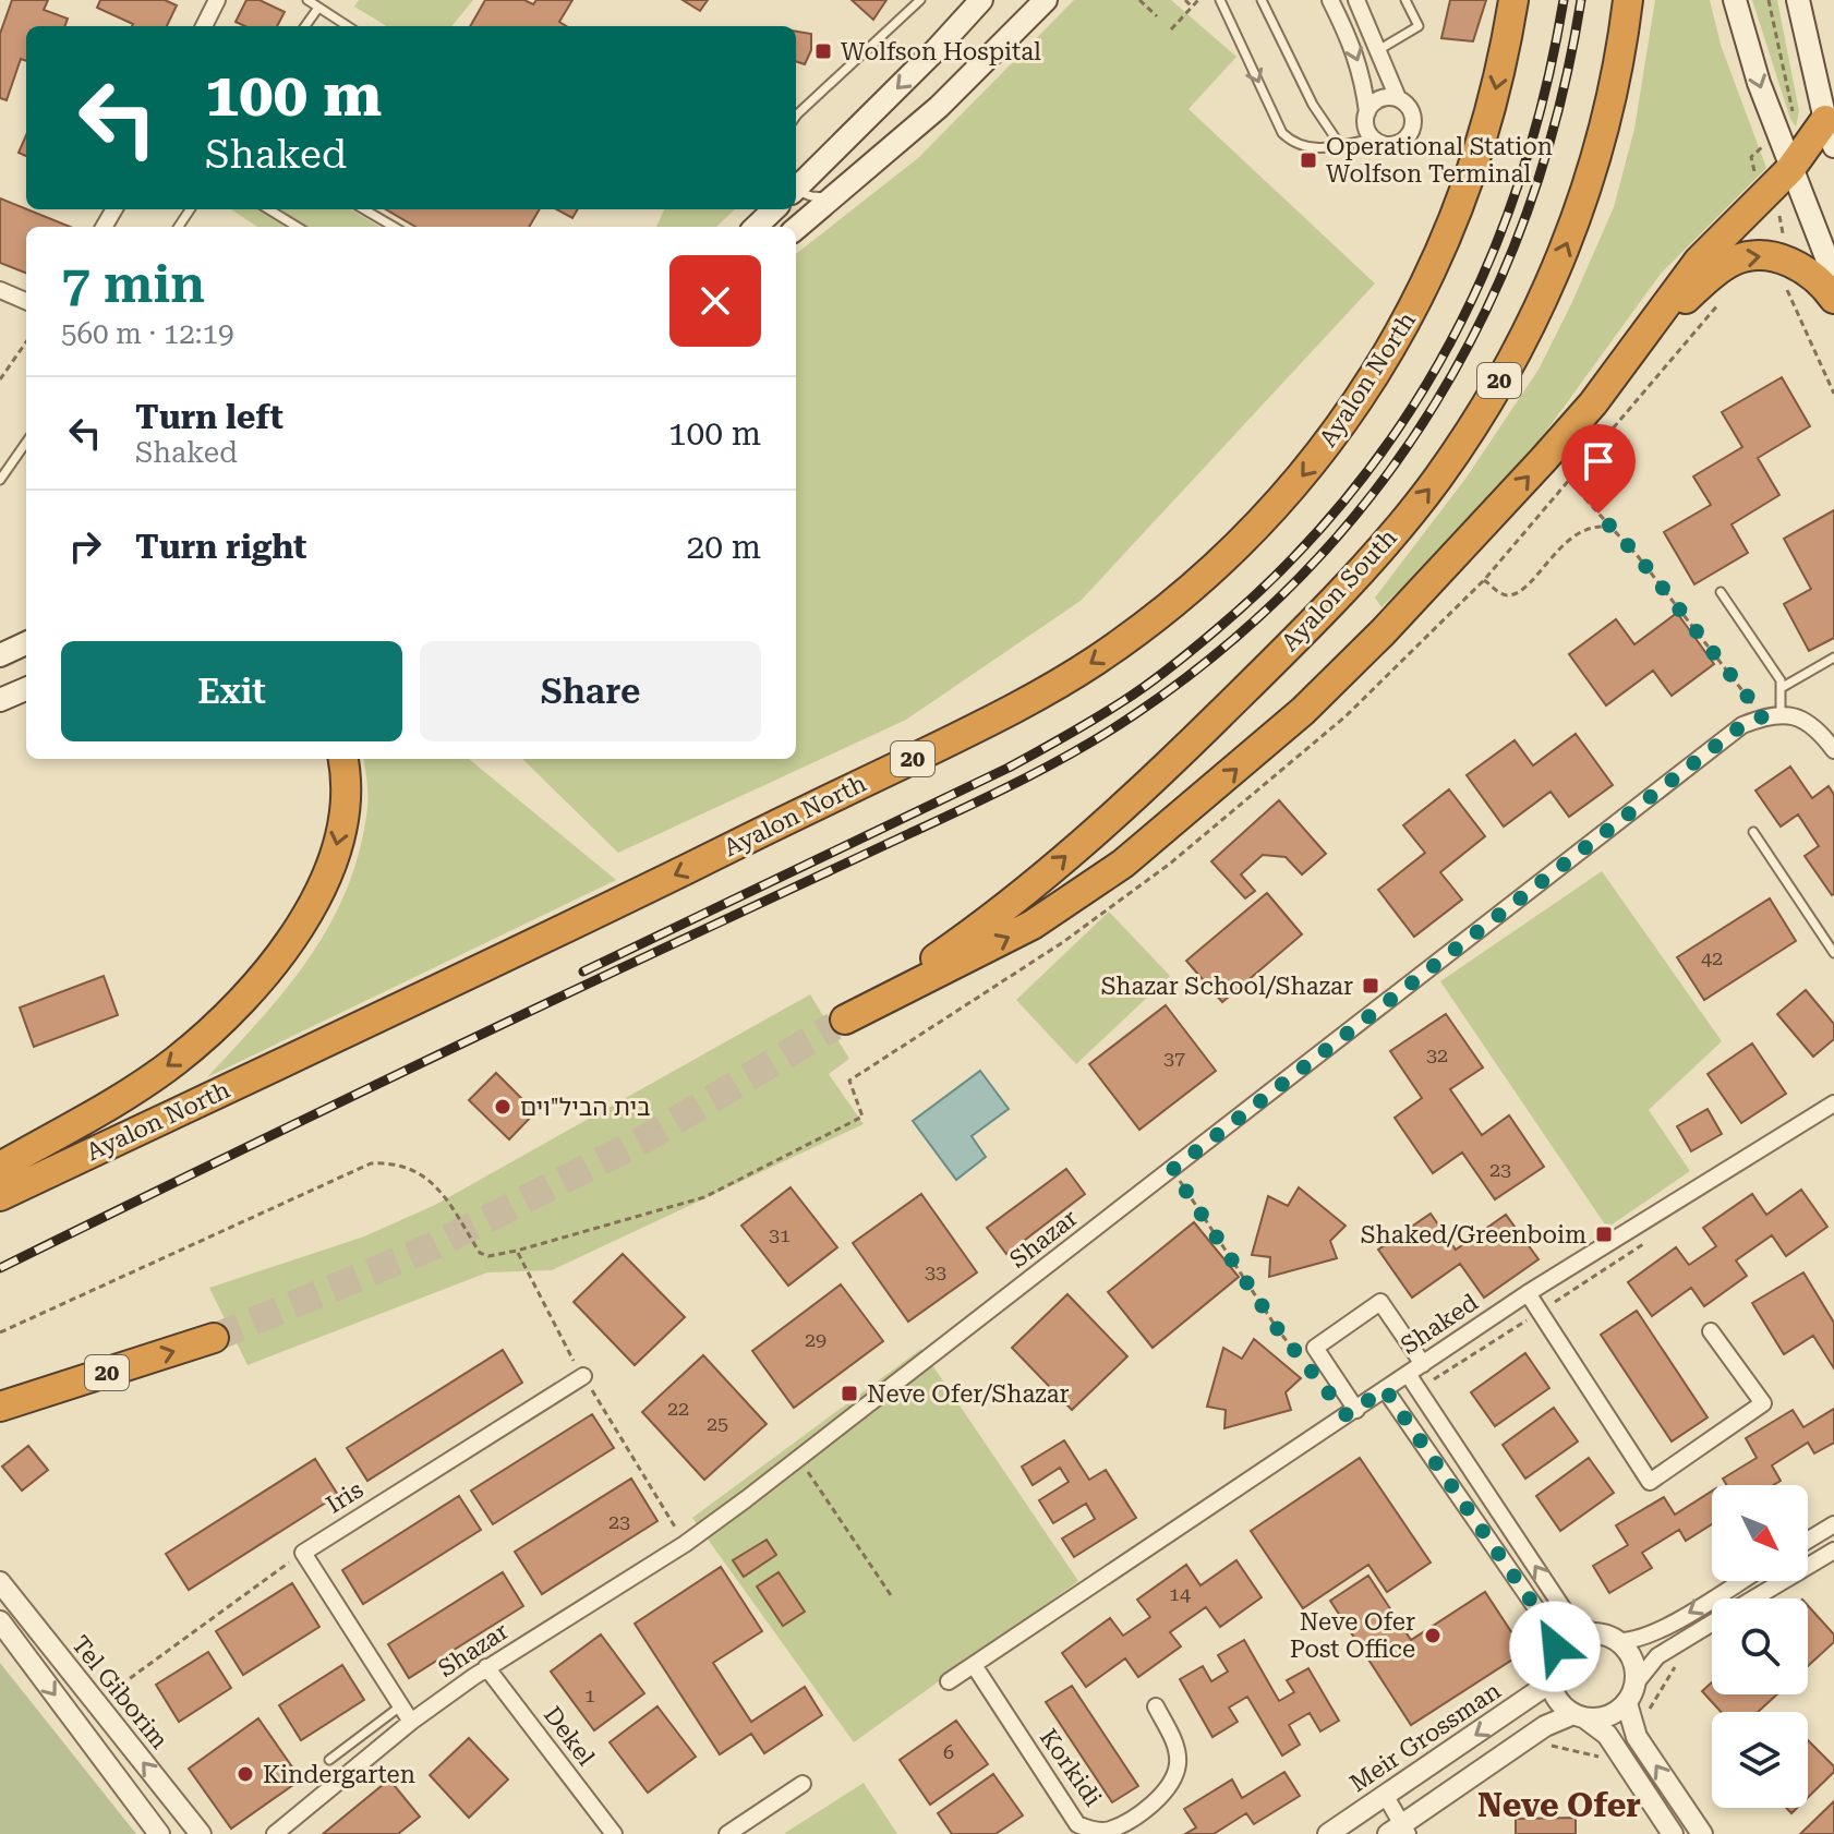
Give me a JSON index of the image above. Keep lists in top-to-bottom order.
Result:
{
  "streets": {
    "highway": ["Ayalon North", "20", "Ayalon South"],
    "street": [
      "Shazar",
      "Shaked",
      "Iris",
      "Tel Giborim",
      "Dekel",
      "Meir Grossman",
      "Korkidi"
    ]
  },
  "crossings": [
    ["Shazar", "Dekel"],
    ["Shaked", "Korkidi"]
  ],
  "districts": ["Neve Ofer"],
  "places": {
    "transit": [
      "Wolfson Hospital",
      "Operational Station Wolfson Terminal",
      "Shazar School/Shazar",
      "Shaked/Greenboim",
      "Neve Ofer/Shazar"
    ],
    "other": ["בית הביל\"וים", "Neve Ofer Post Office", "Kindergarten"]
  },
  "house_numbers": [
    "42",
    "32",
    "37",
    "23",
    "31",
    "33",
    "29",
    "22",
    "25",
    "23",
    "14",
    "1",
    "6"
  ],
  "north": "bottom right",
  "page": {
    "turn": ["100 m", "Shaked"],
    "heading": ["7 min", "560 m · 12:19"],
    "list": [
      {
        "name": "Turn left",
        "note": "Shaked",
        "value": "100 m"
      },
      {
        "name": "Turn right",
        "value": "20 m"
      }
    ],
    "buttons": ["Exit", "Share"]
  }
}
